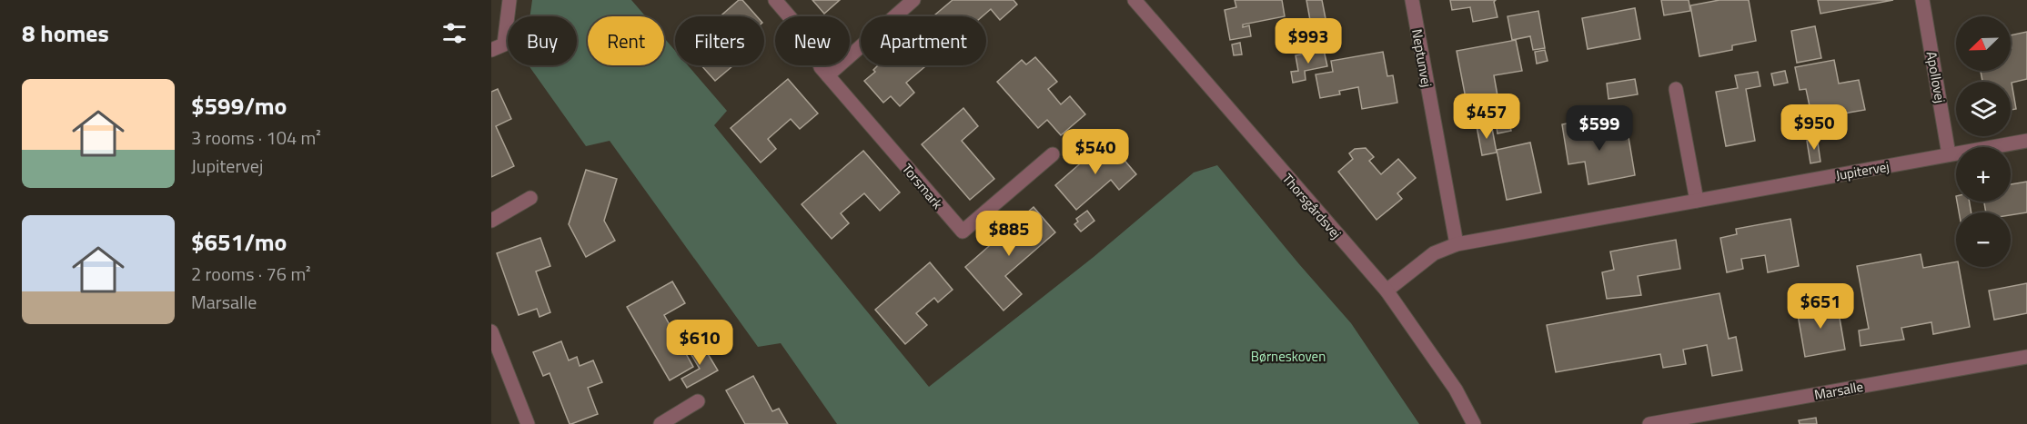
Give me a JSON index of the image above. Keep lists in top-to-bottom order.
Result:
{
  "streets": {
    "street": [
      "Neptunvej",
      "Apollovej",
      "Jupitervej",
      "Torsmark",
      "Thorsgårdsvej",
      "Marsalle"
    ]
  },
  "crossings": [
    ["Neptunvej", "Jupitervej"],
    ["Apollovej", "Jupitervej"],
    ["Jupitervej", "Thorsgårdsvej"]
  ],
  "parks": ["Børneskoven"],
  "north": "bottom left",
  "page": {
    "heading": "8 homes",
    "map_buttons": ["+", "−"],
    "chip": [
      "Buy",
      "Rent",
      "Filters",
      "New",
      "Apartment"
    ],
    "price": [
      "$993",
      "$457",
      "$950",
      "$599",
      "$540",
      "$885",
      "$651",
      "$610"
    ],
    "list": [
      {
        "name": "$599/mo",
        "note": "3 rooms · 104 m² · Jupitervej"
      },
      {
        "name": "$651/mo",
        "note": "2 rooms · 76 m² · Marsalle"
      }
    ]
  }
}
